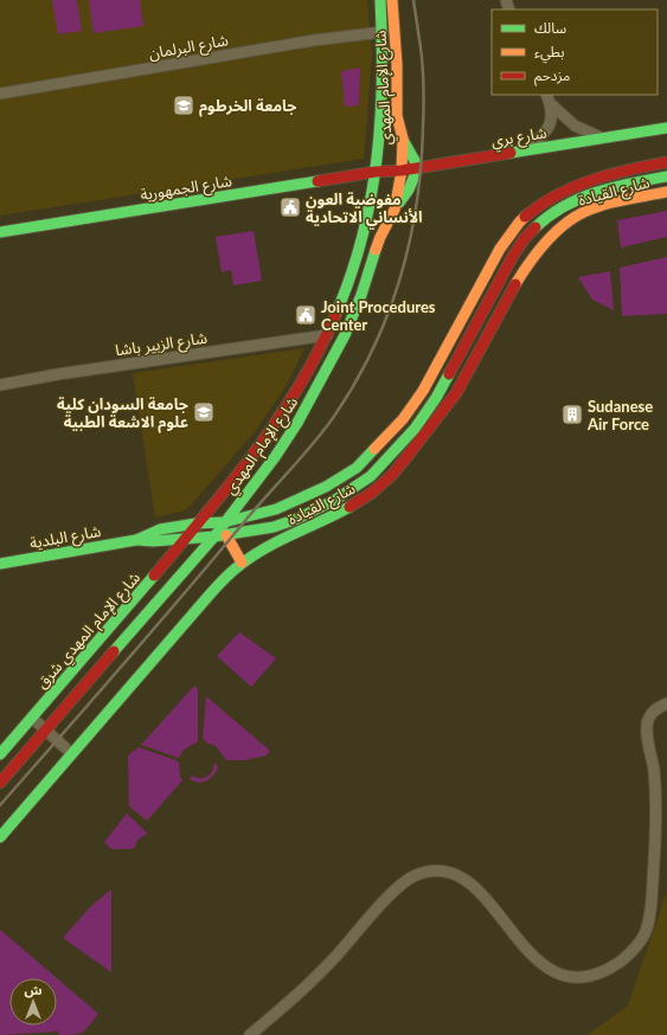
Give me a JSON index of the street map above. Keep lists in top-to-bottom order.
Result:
{
  "streets": {
    "main road": [
      "شارع الإمام المهدي",
      "شارع بري",
      "شارع الجمهورية",
      "شارع القيادة",
      "شارع البلدية",
      "شارع الإمام المهدي شرق"
    ],
    "street": ["شارع البرلمان", "شارع الزبير باشا"]
  },
  "crossings": [
    ["شارع البرلمان", "شارع الإمام المهدي"],
    ["شارع الإمام المهدي", "شارع بري"],
    ["شارع الإمام المهدي", "شارع الجمهورية"],
    ["شارع الإمام المهدي", "شارع القيادة"],
    ["شارع الإمام المهدي", "شارع الزبير باشا"],
    ["شارع الإمام المهدي", "شارع الإمام المهدي شرق"],
    ["شارع بري", "شارع الجمهورية"],
    ["شارع القيادة", "شارع البلدية"],
    ["شارع القيادة", "شارع الإمام المهدي شرق"]
  ],
  "places": {
    "school or university": ["جامعة الخرطوم", "جامعة السودان كلية علوم الاشعة الطبية"],
    "public building": ["مفوضية العون الأنساني الاتحادية", "Joint Procedures Center"],
    "building": ["Sudanese Air Force"]
  },
  "legend": ["سالك", "بطيء", "مزدحم"],
  "north": "top"
}
